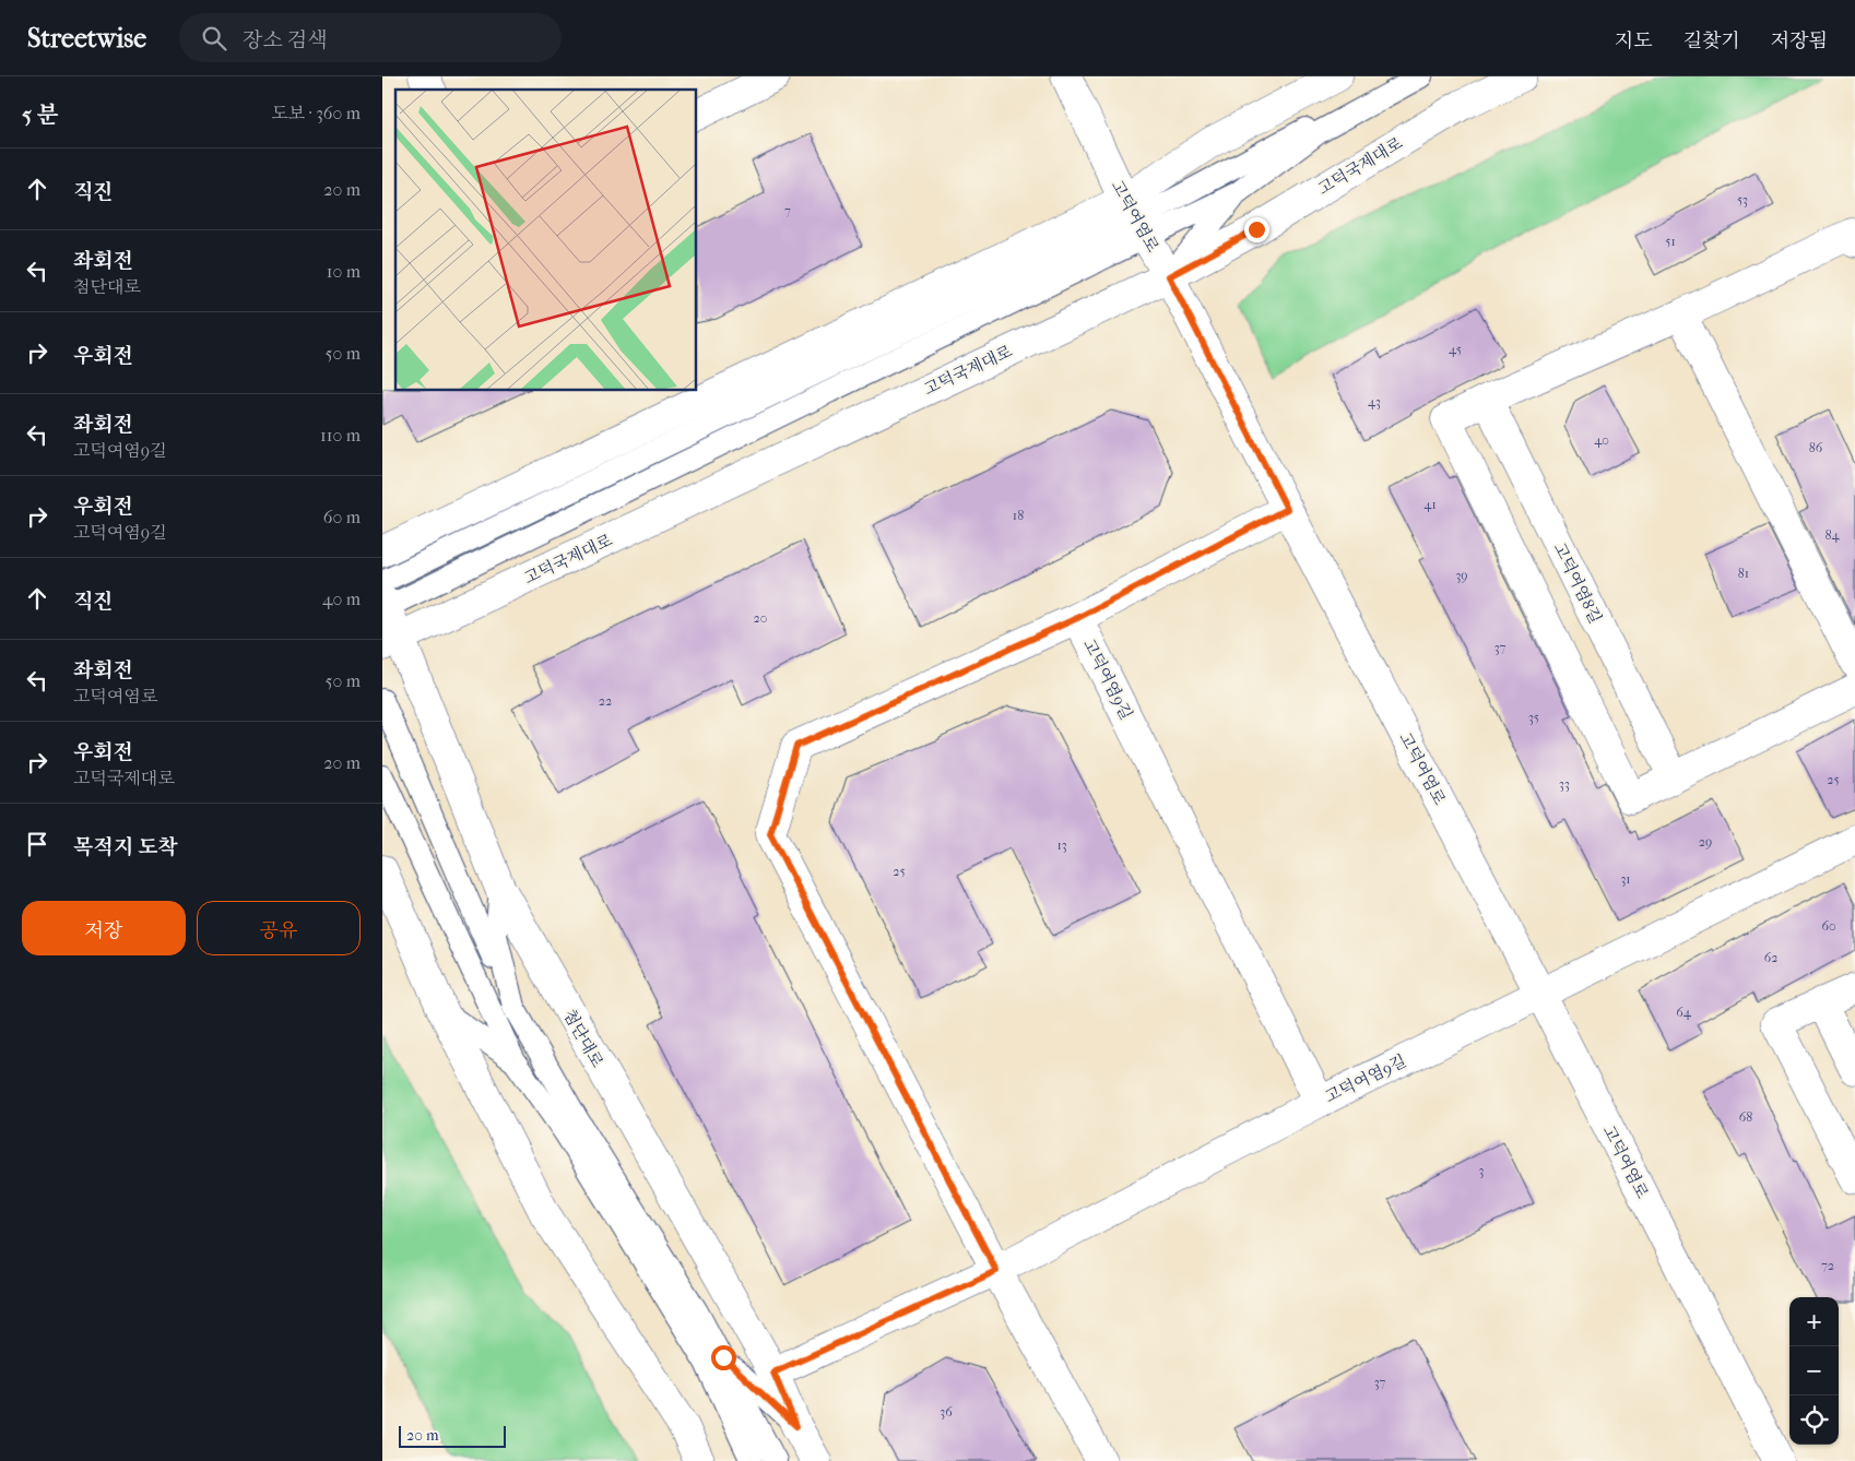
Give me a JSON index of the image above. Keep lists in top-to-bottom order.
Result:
{
  "streets": {
    "street": [
      "고덕국제대로",
      "고덕여염로",
      "고덕여염8길",
      "고덕여염9길",
      "첨단대로"
    ]
  },
  "crossings": [
    ["고덕국제대로", "고덕여염로"],
    ["고덕국제대로", "첨단대로"],
    ["고덕여염로", "고덕여염9길"]
  ],
  "house_numbers": [
    "53",
    "7",
    "51",
    "45",
    "43",
    "40",
    "86",
    "41",
    "18",
    "84",
    "81",
    "39",
    "20",
    "37",
    "22",
    "35",
    "25",
    "33",
    "29",
    "13",
    "25",
    "31",
    "60",
    "62",
    "64",
    "68",
    "3",
    "72",
    "37",
    "36"
  ],
  "scale_bar": "20 m",
  "page": {
    "header": "Streetwise",
    "search": "장소 검색",
    "nav": ["지도", "길찾기", "저장됨"],
    "heading": ["5 분", "도보 · 360 m"],
    "list": [
      ["직진", "20 m"],
      ["좌회전", "첨단대로", "10 m"],
      ["우회전", "50 m"],
      ["좌회전", "고덕여염9길", "110 m"],
      ["우회전", "고덕여염9길", "60 m"],
      ["직진", "40 m"],
      ["좌회전", "고덕여염로", "50 m"],
      ["우회전", "고덕국제대로", "20 m"],
      "목적지 도착"
    ],
    "buttons": ["저장", "공유"],
    "map_buttons": ["+", "−"],
    "scale": "20 m"
  }
}
